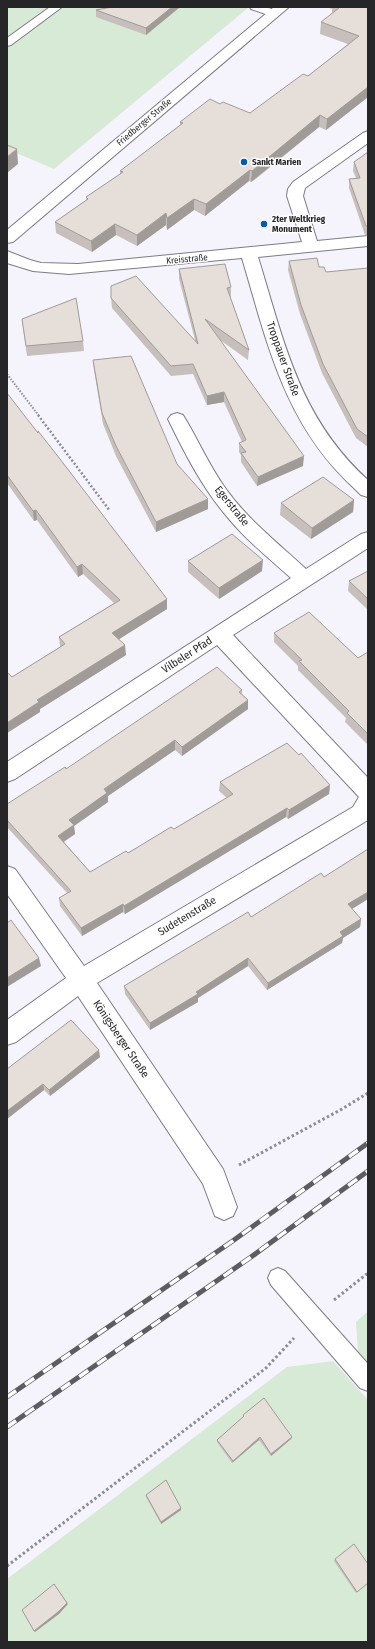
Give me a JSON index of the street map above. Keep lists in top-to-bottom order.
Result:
{
  "streets": {
    "street": [
      "Friedberger Straße",
      "Kreisstraße",
      "Troppauer Straße",
      "Egerstraße",
      "Vilbeler Pfad",
      "Sudetenstraße",
      "Königsberger Straße"
    ]
  },
  "crossings": [
    ["Kreisstraße", "Troppauer Straße"],
    ["Egerstraße", "Vilbeler Pfad"],
    ["Sudetenstraße", "Königsberger Straße"]
  ],
  "places": ["Sankt Marien", "2ter Weltkrieg Monument"]
}
